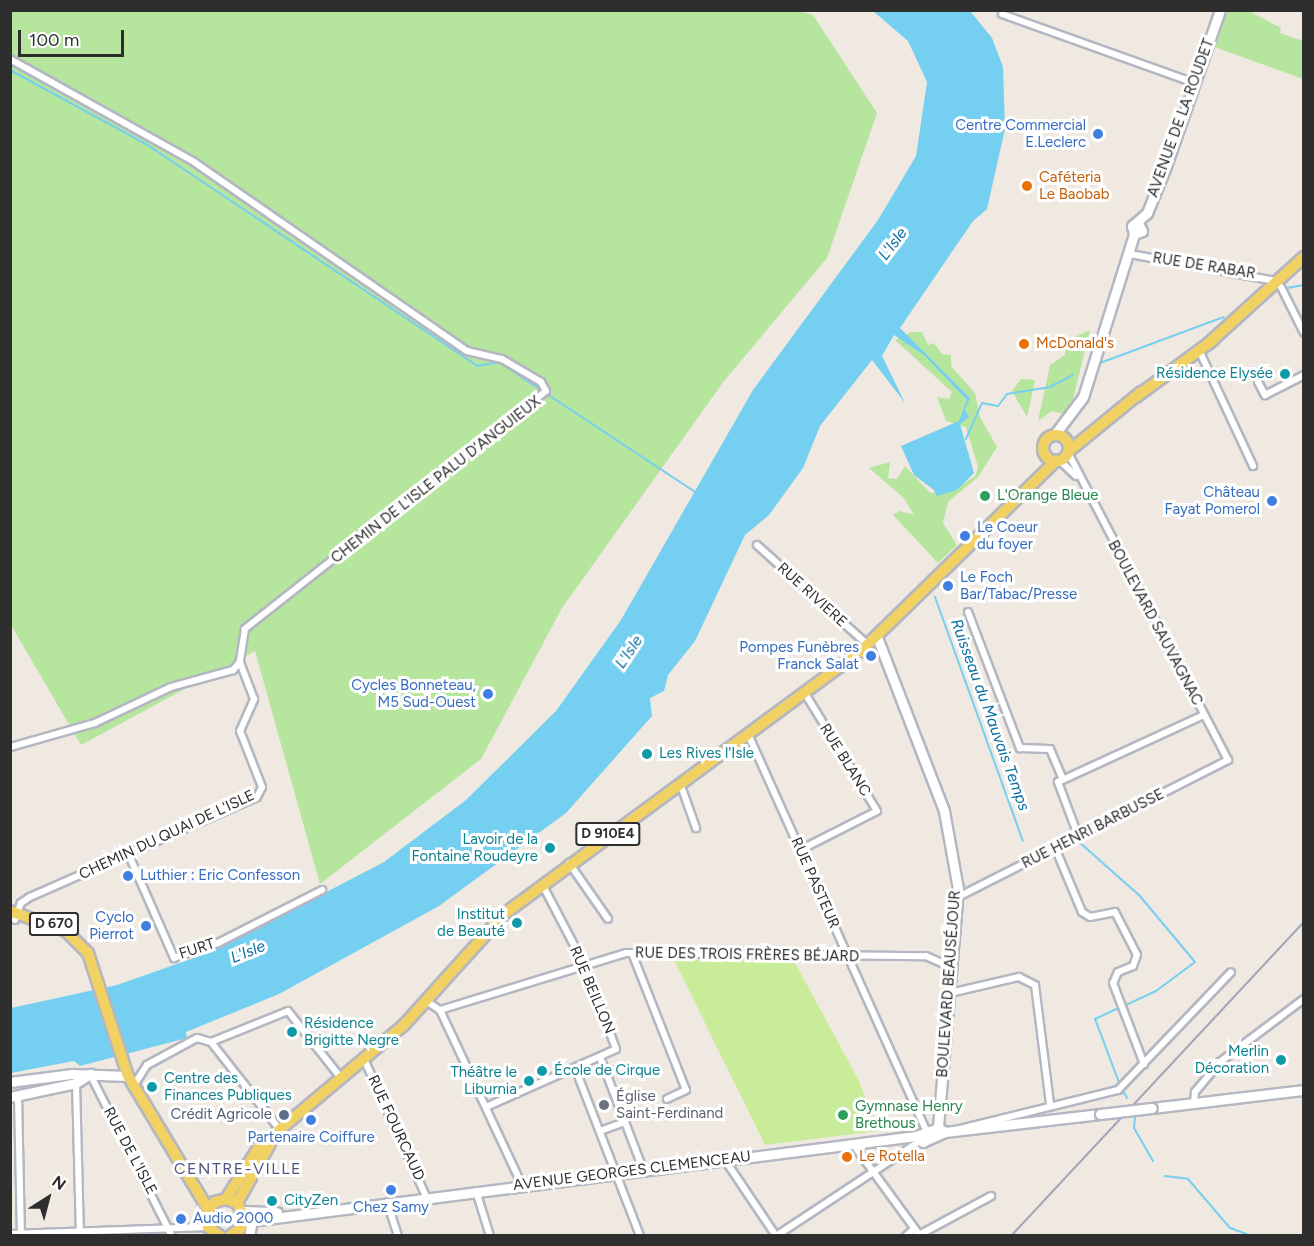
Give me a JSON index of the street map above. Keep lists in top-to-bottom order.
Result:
{
  "streets": {
    "main road": [
      "AVENUE DE LA ROUDET",
      "D 910E4",
      "D 670",
      "BOULEVARD BEAUSÉJOUR",
      "AVENUE GEORGES CLEMENCEAU"
    ],
    "street": [
      "RUE DE RABAR",
      "CHEMIN DE L'ISLE PALU D’ANGUIEUX",
      "RUE RIVIERE",
      "BOULEVARD SAUVAGNAC",
      "RUE BLANC",
      "RUE HENRI BARBUSSE",
      "CHEMIN DU QUAI DE L'ISLE",
      "RUE PASTEUR",
      "FURT",
      "RUE DES TROIS FRÈRES BÉJARD",
      "RUE BEILLON",
      "RUE FOURCAUD",
      "RUE DE L'ISLE"
    ]
  },
  "crossings": [
    ["AVENUE DE LA ROUDET", "RUE DE RABAR"],
    ["RUE DE RABAR", "D 910E4"],
    ["CHEMIN DE L'ISLE PALU D’ANGUIEUX", "CHEMIN DU QUAI DE L'ISLE"],
    ["RUE RIVIERE", "D 910E4"],
    ["BOULEVARD SAUVAGNAC", "RUE HENRI BARBUSSE"],
    ["BOULEVARD SAUVAGNAC", "D 910E4"],
    ["RUE BLANC", "D 910E4"],
    ["RUE BLANC", "RUE PASTEUR"],
    ["RUE HENRI BARBUSSE", "BOULEVARD BEAUSÉJOUR"],
    ["D 910E4", "RUE PASTEUR"],
    ["D 910E4", "D 670"],
    ["D 910E4", "BOULEVARD BEAUSÉJOUR"],
    ["D 910E4", "RUE BEILLON"],
    ["D 910E4", "RUE FOURCAUD"],
    ["D 910E4", "AVENUE GEORGES CLEMENCEAU"],
    ["CHEMIN DU QUAI DE L'ISLE", "D 670"],
    ["CHEMIN DU QUAI DE L'ISLE", "FURT"],
    ["RUE PASTEUR", "RUE DES TROIS FRÈRES BÉJARD"],
    ["RUE PASTEUR", "AVENUE GEORGES CLEMENCEAU"],
    ["D 670", "AVENUE GEORGES CLEMENCEAU"],
    ["RUE DES TROIS FRÈRES BÉJARD", "BOULEVARD BEAUSÉJOUR"],
    ["RUE DES TROIS FRÈRES BÉJARD", "RUE BEILLON"],
    ["BOULEVARD BEAUSÉJOUR", "AVENUE GEORGES CLEMENCEAU"],
    ["RUE FOURCAUD", "AVENUE GEORGES CLEMENCEAU"]
  ],
  "districts": ["CENTRE-VILLE"],
  "water": ["L'Isle", "Ruisseau du Mauvais Temps"],
  "places": [
    "Centre Commercial E.Leclerc",
    "Caféteria Le Baobab",
    "McDonald's",
    "Résidence Elysée",
    "L'Orange Bleue",
    "Château Fayat Pomerol",
    "Le Coeur du foyer",
    "Le Foch Bar/Tabac/Presse",
    "Pompes Funèbres Franck Salat",
    "Cycles Bonneteau, M5 Sud-Ouest",
    "Les Rives l'Isle",
    "Lavoir de la Fontaine Roudeyre",
    "Luthier : Eric Confesson",
    "Institut de Beauté",
    "Cyclo Pierrot",
    "Résidence Brigitte Negre",
    "Merlin Décoration",
    "École de Cirque",
    "Théâtre le Liburnia",
    "Centre des Finances Publiques",
    "Église Saint-Ferdinand",
    "Crédit Agricole",
    "Gymnase Henry Brethous",
    "Partenaire Coiffure",
    "Le Rotella",
    "Chez Samy",
    "CityZen",
    "Audio 2000"
  ],
  "scale_bar": "100 m",
  "north": "top right"
}
